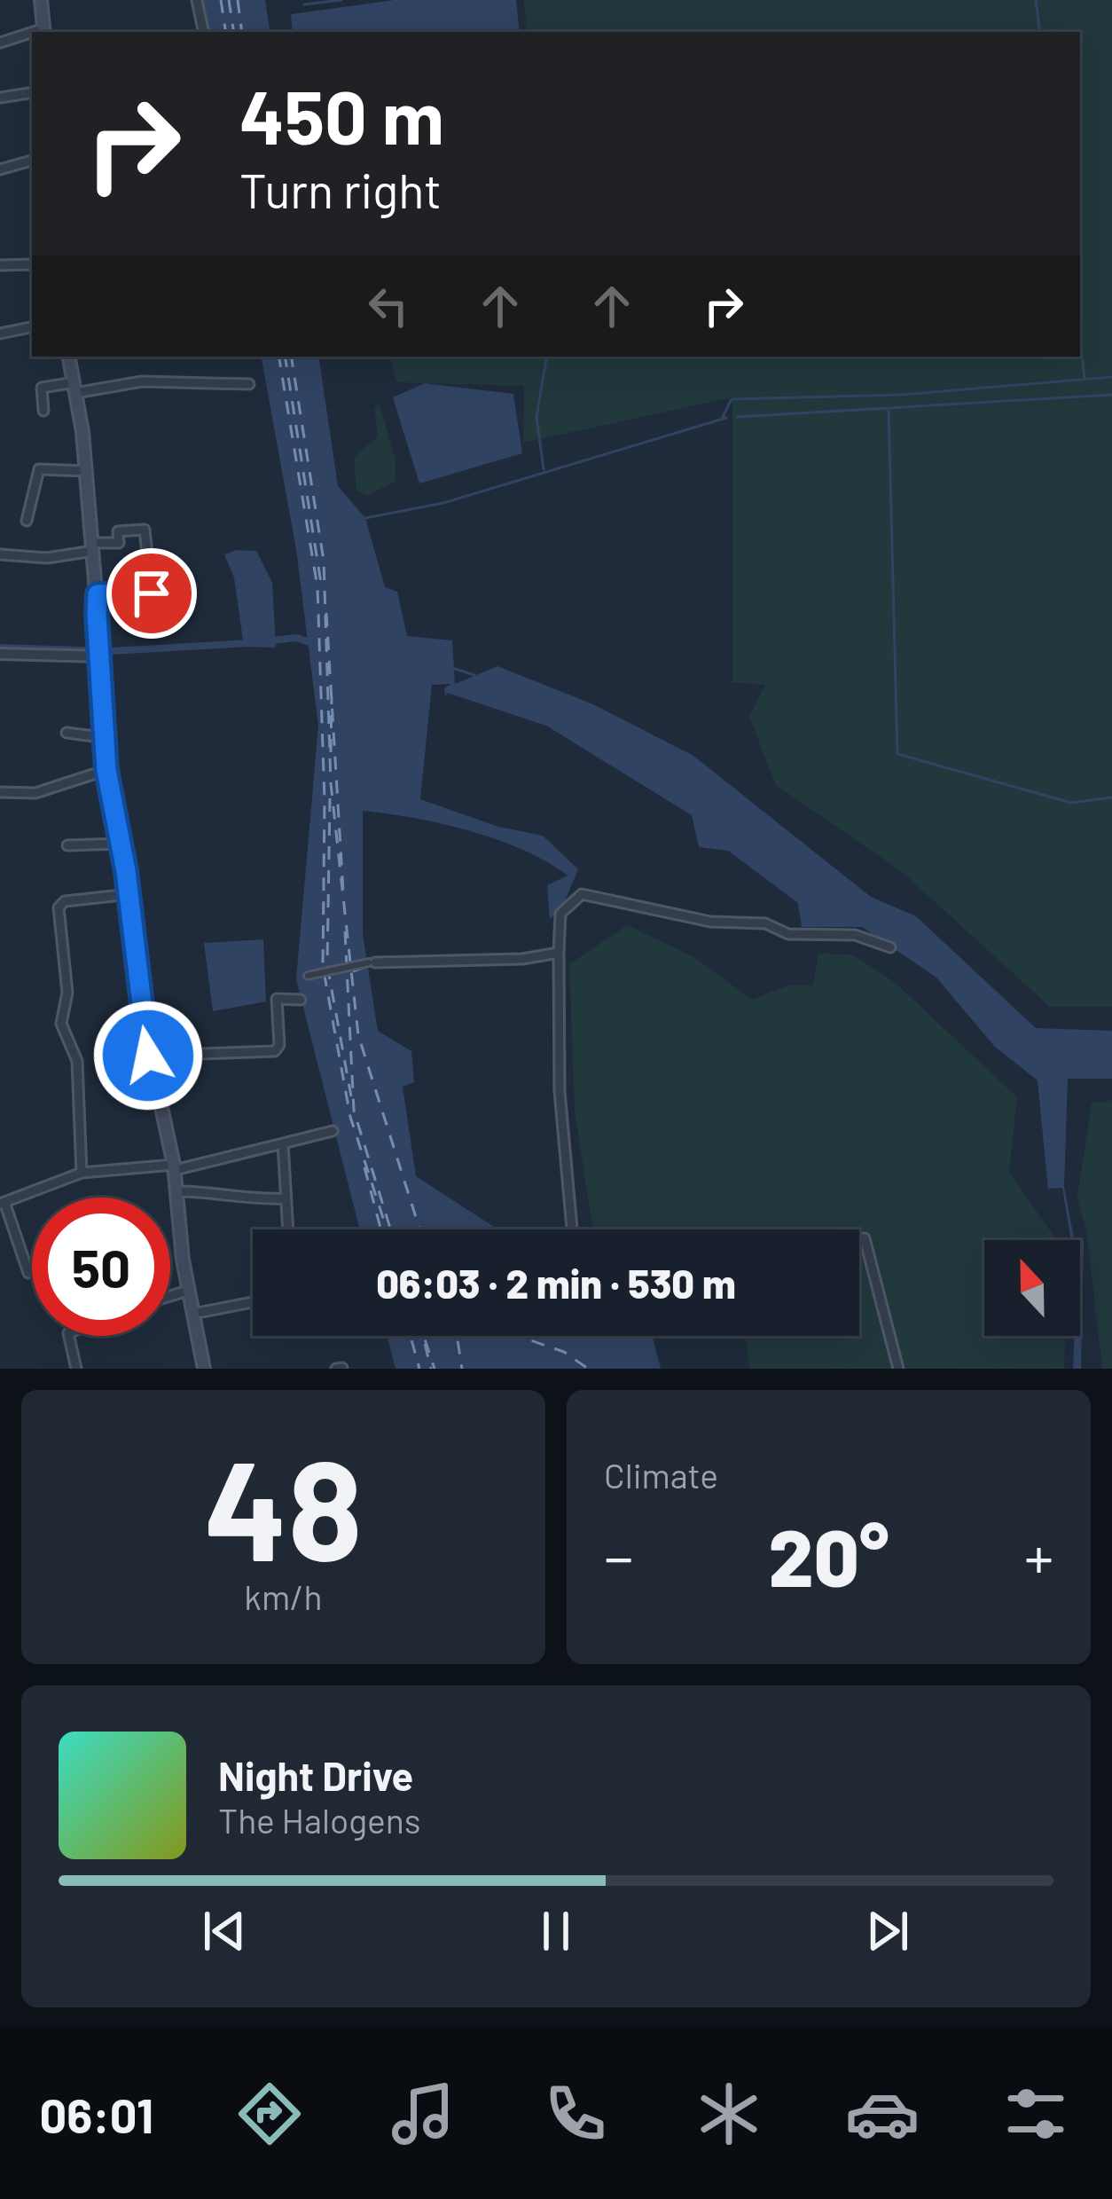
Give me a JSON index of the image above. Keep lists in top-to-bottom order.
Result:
{
  "north": "top",
  "page": {
    "turn": ["450 m", "Turn right"],
    "limit": "50",
    "trip": "06:03 · 2 min · 530 m",
    "tile": [
      ["48", "km/h"],
      "Climate"
    ],
    "heat": ["−", "20°", "+"],
    "song": ["Night Drive", "The Halogens"],
    "tabs": "06:01"
  }
}
